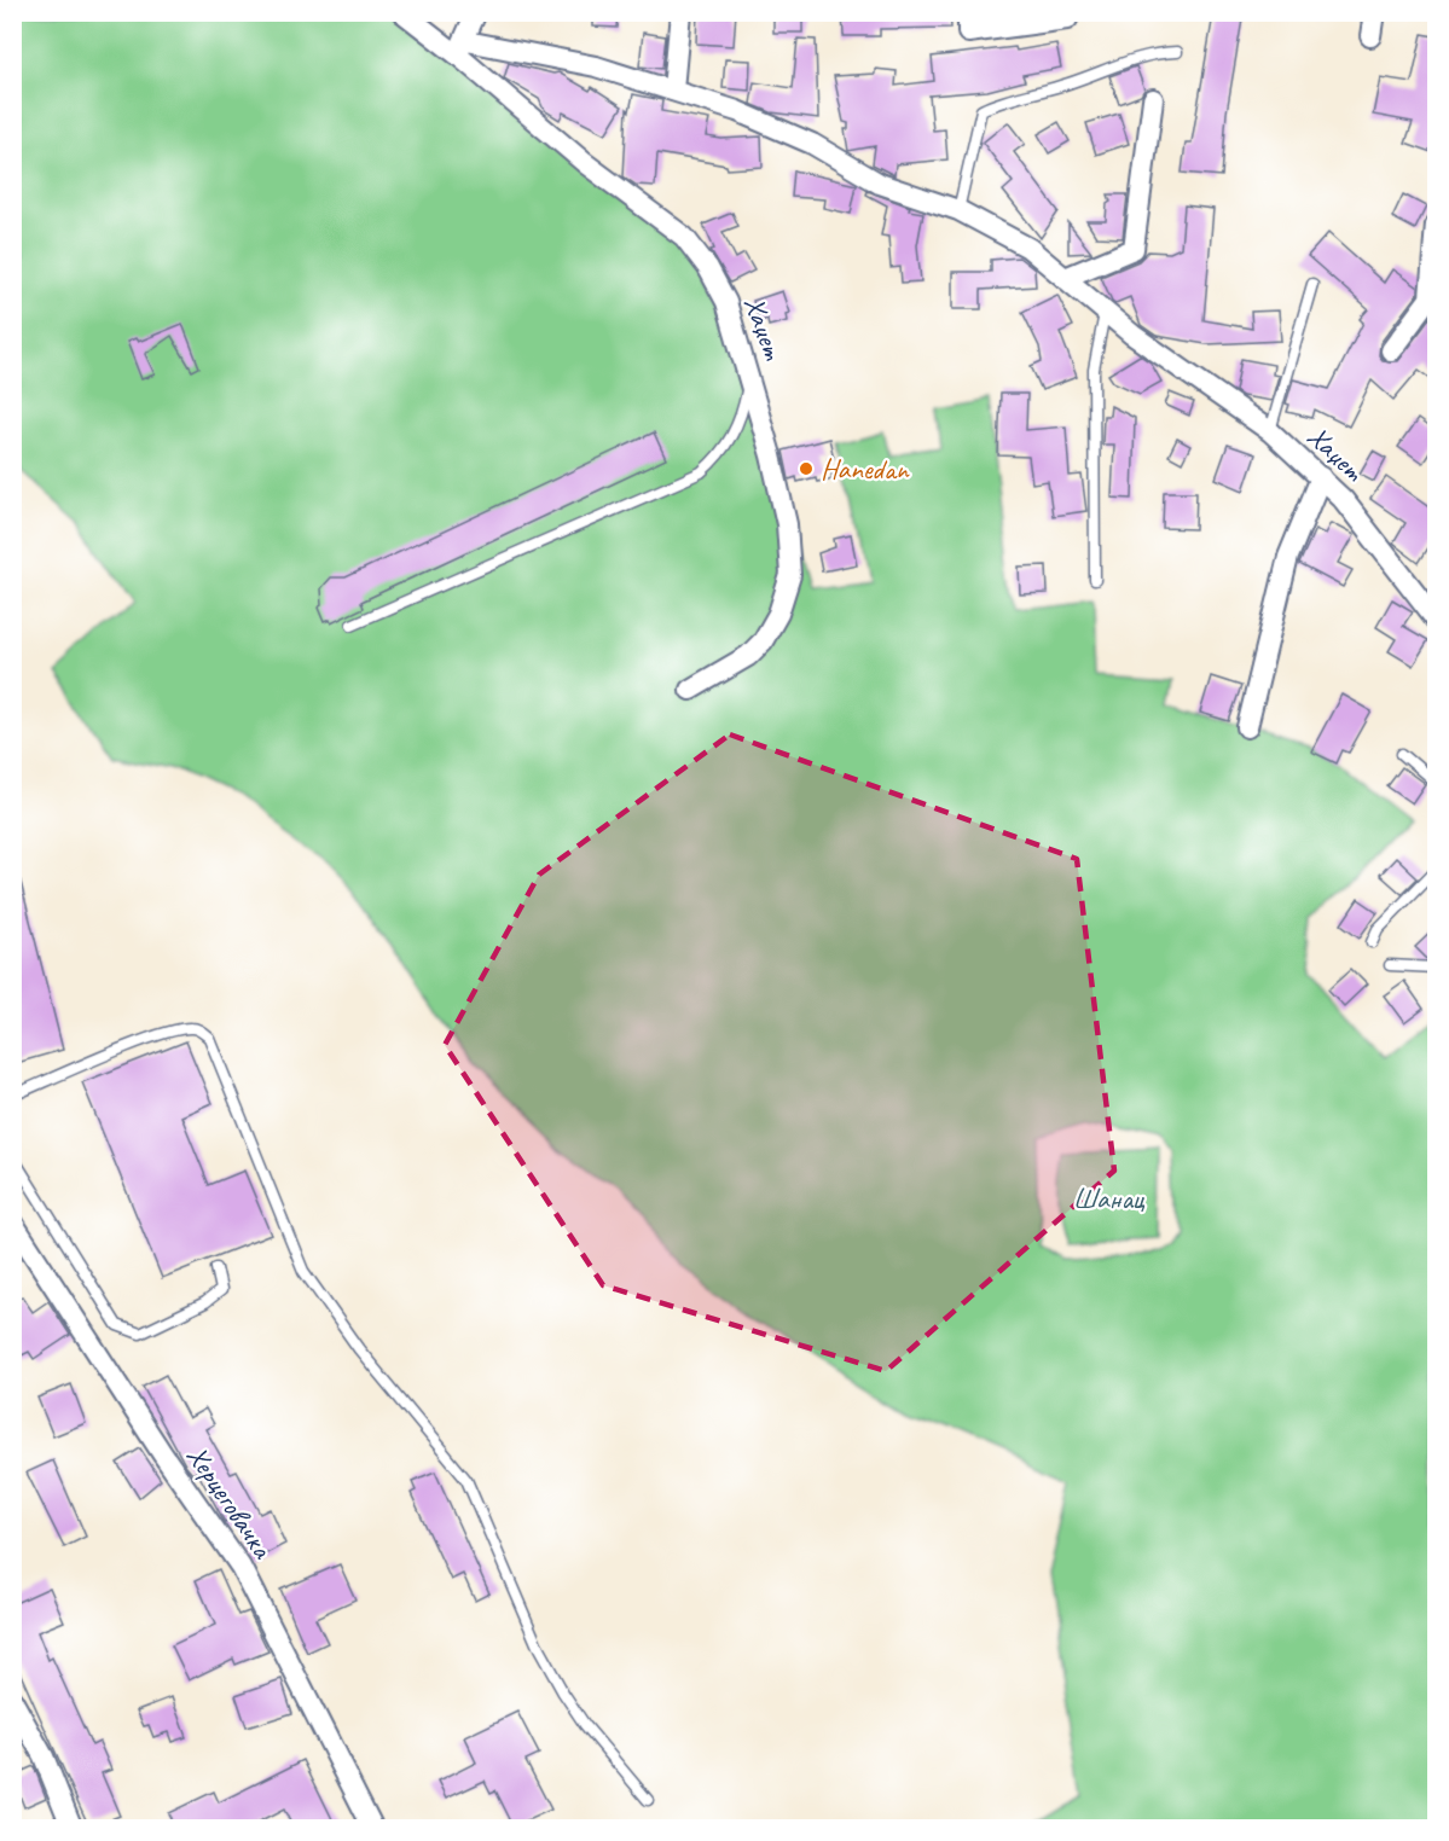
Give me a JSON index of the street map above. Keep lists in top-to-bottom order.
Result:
{
  "streets": {
    "street": ["Хаџет", "Херцеговачка"]
  },
  "parks": ["Шанац"],
  "places": ["Hanedan"]
}
